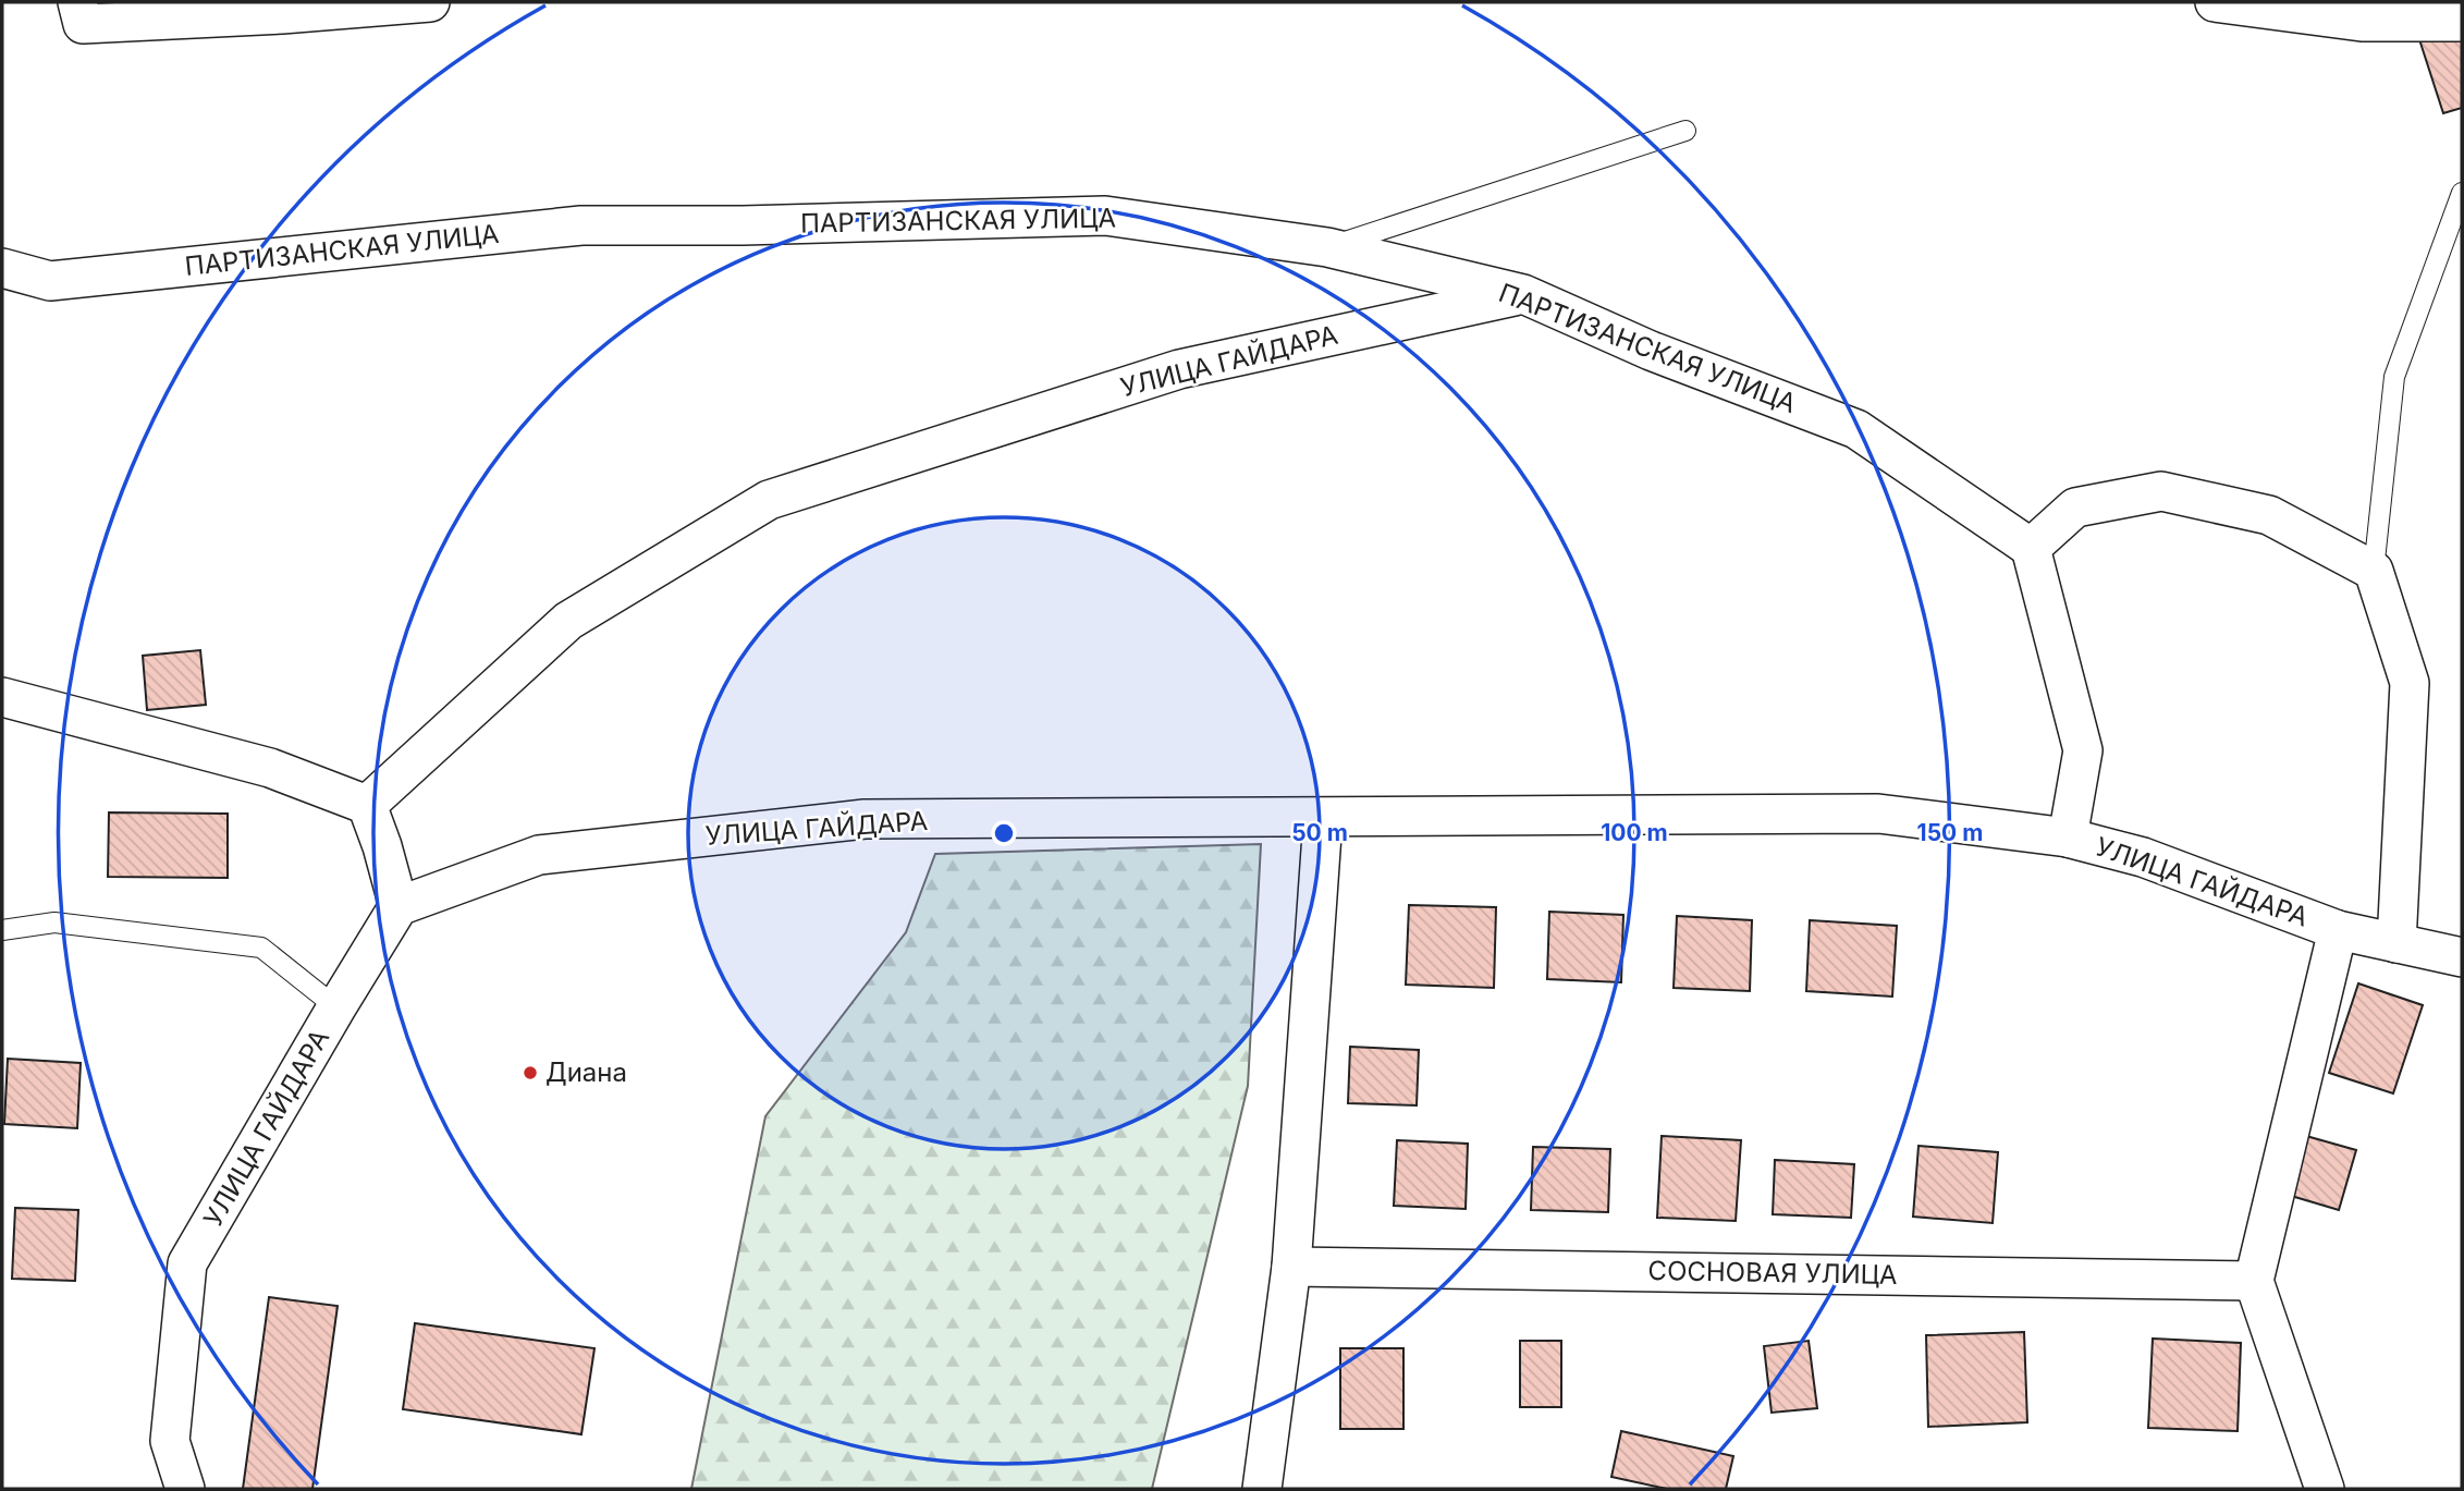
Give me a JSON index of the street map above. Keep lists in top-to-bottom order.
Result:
{
  "streets": {
    "street": ["ПАРТИЗАНСКАЯ УЛИЦА", "УЛИЦА ГАЙДАРА", "СОСНОВАЯ УЛИЦА"]
  },
  "crossings": [
    ["ПАРТИЗАНСКАЯ УЛИЦА", "УЛИЦА ГАЙДАРА"]
  ],
  "places": ["Диана"],
  "rings": ["50 m", "100 m", "150 m"]
}
